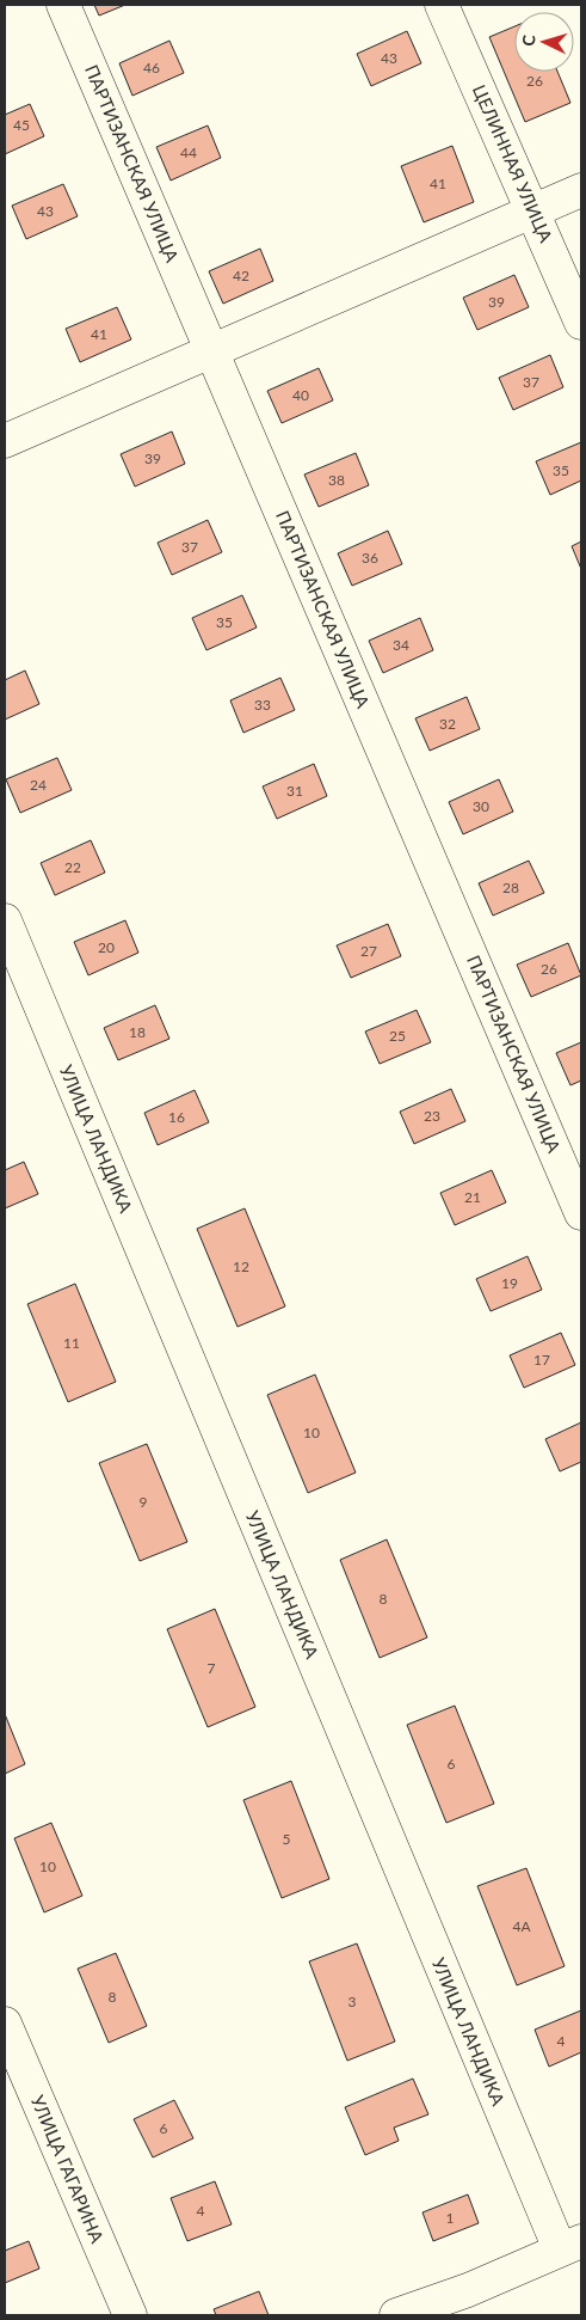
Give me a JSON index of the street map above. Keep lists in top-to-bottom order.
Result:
{
  "streets": {
    "street": [
      "ПАРТИЗАНСКАЯ УЛИЦА",
      "ЦЕЛИННАЯ УЛИЦА",
      "УЛИЦА ЛАНДИКА",
      "УЛИЦА ГАГАРИНА"
    ]
  },
  "house_numbers": [
    "43",
    "46",
    "26",
    "45",
    "44",
    "41",
    "43",
    "42",
    "39",
    "41",
    "37",
    "40",
    "39",
    "35",
    "38",
    "37",
    "36",
    "35",
    "34",
    "33",
    "32",
    "24",
    "31",
    "30",
    "22",
    "28",
    "20",
    "27",
    "26",
    "18",
    "25",
    "23",
    "16",
    "21",
    "12",
    "19",
    "11",
    "17",
    "10",
    "9",
    "8",
    "7",
    "6",
    "5",
    "10",
    "4А",
    "8",
    "3",
    "4",
    "6",
    "4",
    "1"
  ],
  "north": "left"
}
